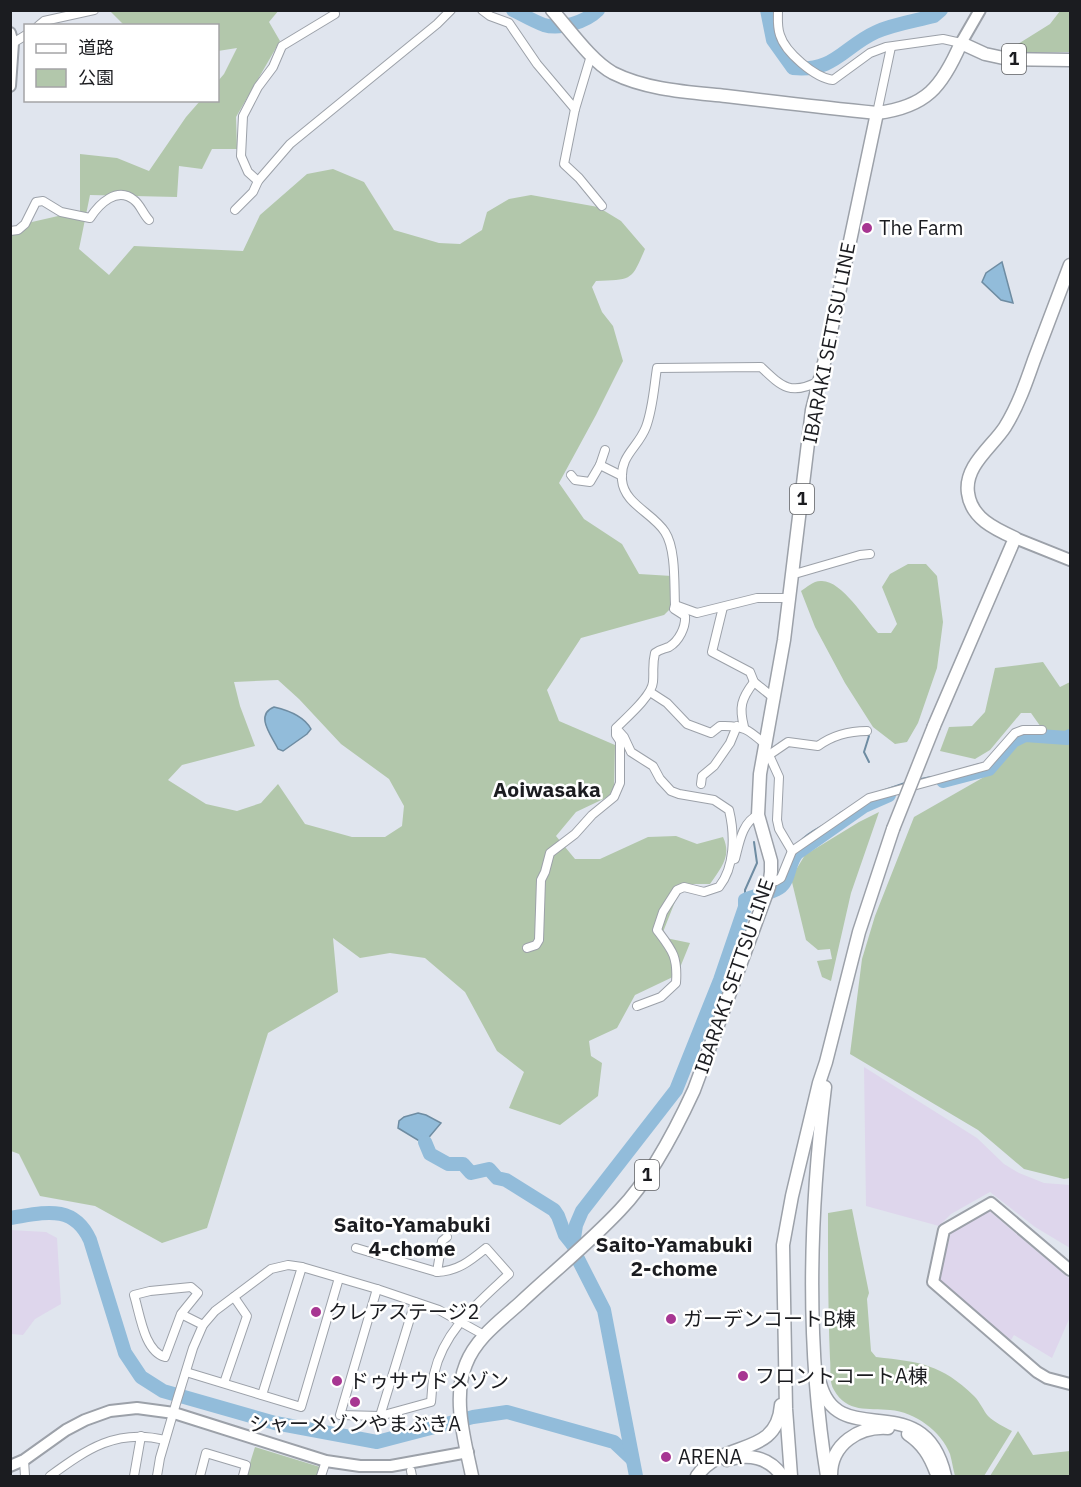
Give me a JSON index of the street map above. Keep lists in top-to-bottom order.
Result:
{
  "streets": {
    "main road": ["1", "IBARAKI SETTSU LINE"]
  },
  "districts": ["Aoiwasaka", "Saito-Yamabuki 4-chome", "Saito-Yamabuki 2-chome"],
  "places": [
    "The Farm",
    "クレアステージ2",
    "ガーデンコートB棟",
    "フロントコートA棟",
    "ドゥサウドメゾン",
    "シャーメゾンやまぶきA",
    "ARENA"
  ],
  "legend": ["道路", "公園"]
}
